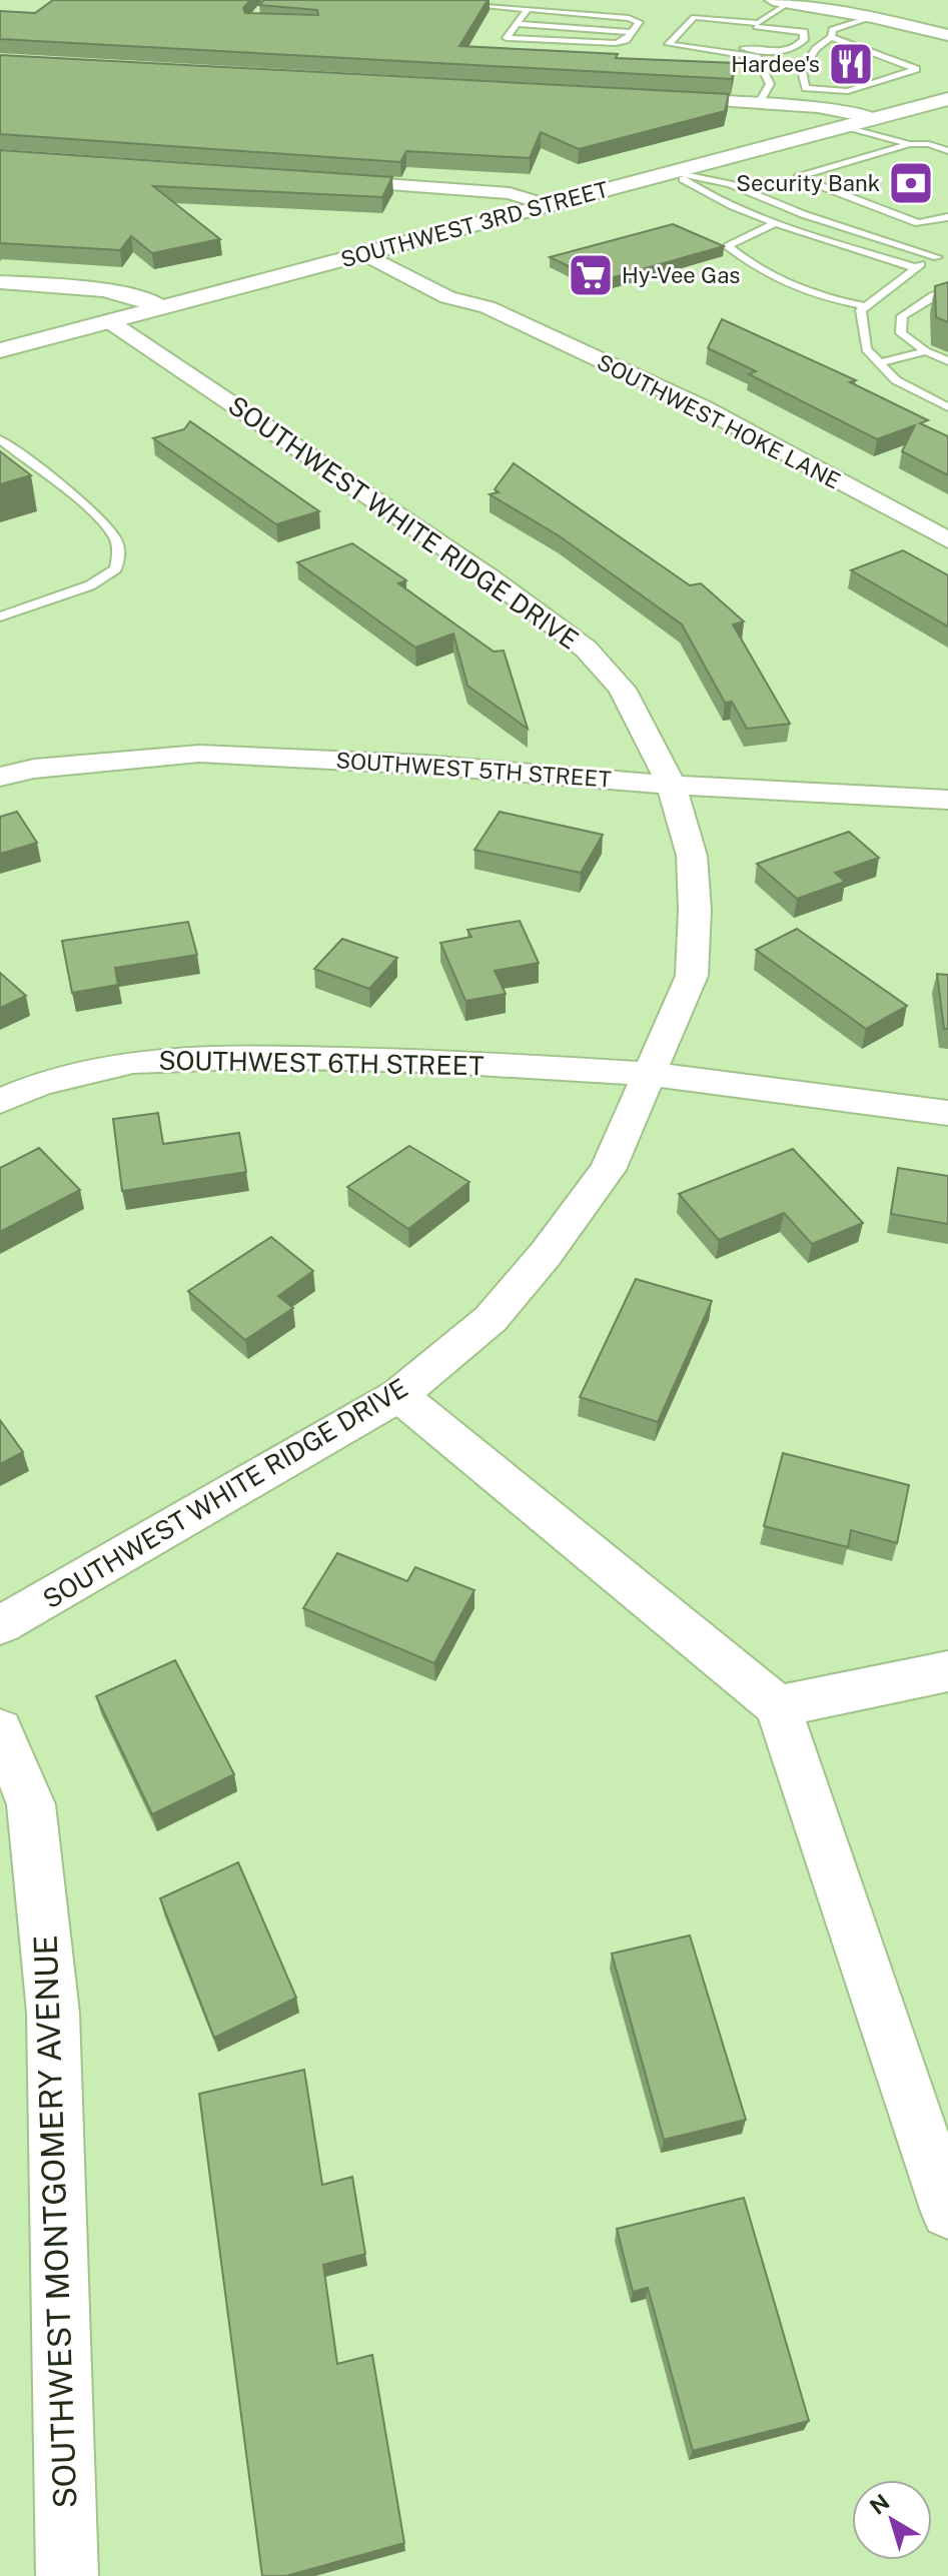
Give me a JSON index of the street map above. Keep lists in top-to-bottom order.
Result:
{
  "streets": {
    "main road": ["SOUTHWEST 3RD STREET"],
    "street": [
      "SOUTHWEST HOKE LANE",
      "SOUTHWEST WHITE RIDGE DRIVE",
      "SOUTHWEST 5TH STREET",
      "SOUTHWEST 6TH STREET",
      "SOUTHWEST MONTGOMERY AVENUE"
    ]
  },
  "crossings": [
    ["SOUTHWEST 3RD STREET", "SOUTHWEST HOKE LANE"],
    ["SOUTHWEST 3RD STREET", "SOUTHWEST WHITE RIDGE DRIVE"],
    ["SOUTHWEST WHITE RIDGE DRIVE", "SOUTHWEST 5TH STREET"],
    ["SOUTHWEST WHITE RIDGE DRIVE", "SOUTHWEST 6TH STREET"]
  ],
  "places": {
    "restaurant": ["Hardee's"],
    "bank": ["Security Bank"],
    "supermarket": ["Hy-Vee Gas"]
  },
  "north": "top left"
}
